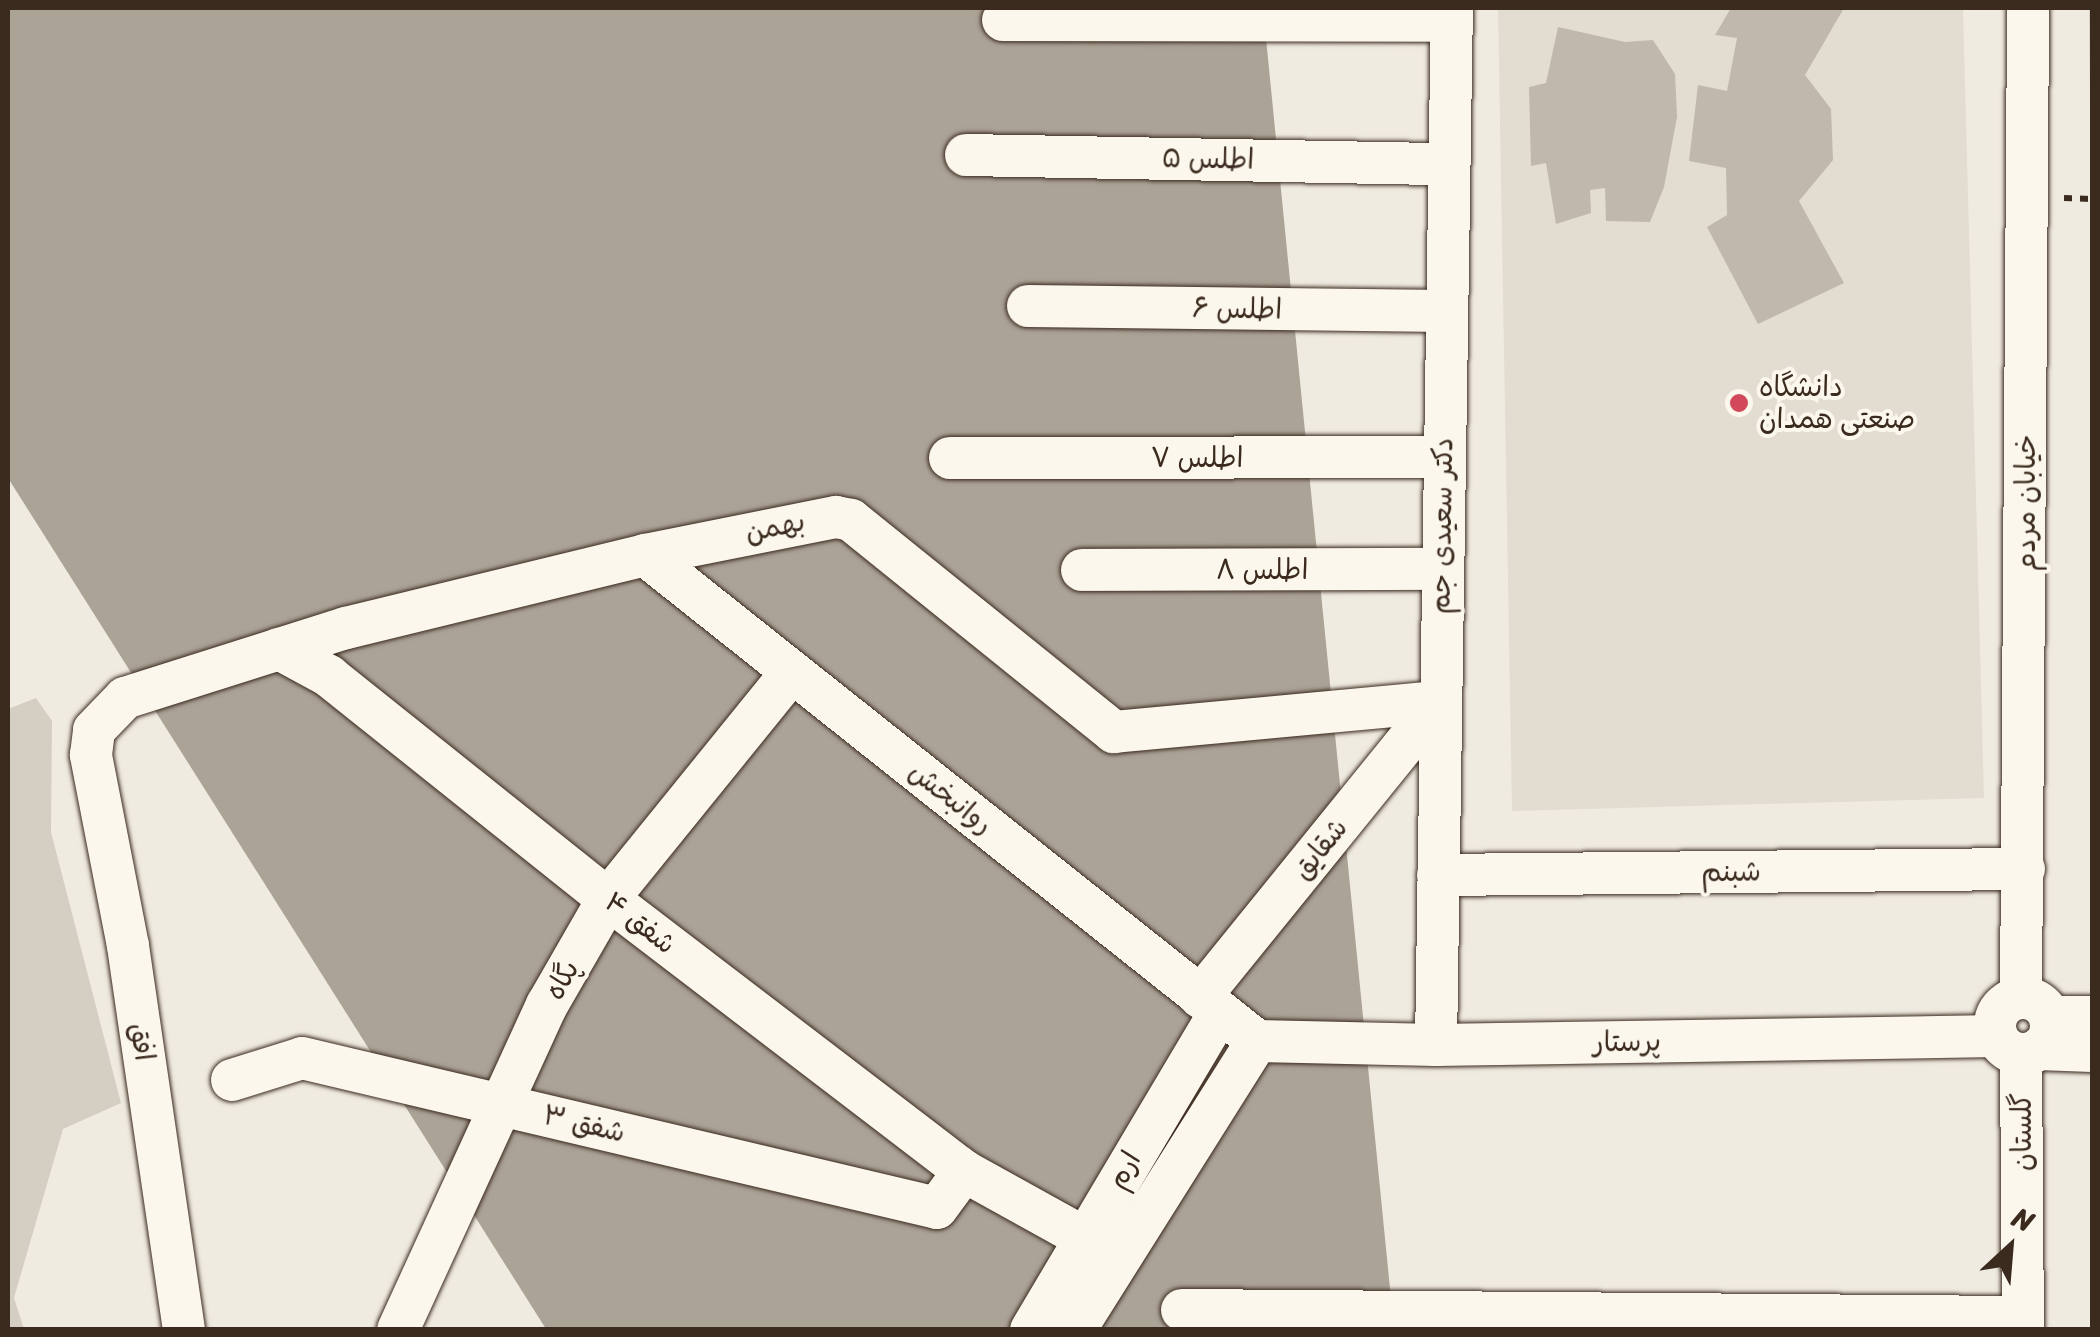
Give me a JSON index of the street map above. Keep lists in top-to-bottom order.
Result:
{
  "streets": {
    "street": [
      "اطلس ۵",
      "اطلس ۶",
      "اطلس ۷",
      "خیابان مردم",
      "دکتر سعیدی جم",
      "بهمن",
      "اطلس ۸",
      "روانبخش",
      "شقایق",
      "شبنم",
      "شفق ۴",
      "پگاه",
      "افق",
      "پرستار",
      "شفق ۳",
      "گلستان",
      "ارم"
    ]
  },
  "crossings": [
    ["اطلس ۵", "دکتر سعیدی جم"],
    ["اطلس ۶", "دکتر سعیدی جم"],
    ["اطلس ۷", "دکتر سعیدی جم"],
    ["خیابان مردم", "شبنم"],
    ["خیابان مردم", "پرستار"],
    ["خیابان مردم", "گلستان"],
    ["دکتر سعیدی جم", "بهمن"],
    ["دکتر سعیدی جم", "اطلس ۸"],
    ["دکتر سعیدی جم", "شقایق"],
    ["دکتر سعیدی جم", "شبنم"],
    ["دکتر سعیدی جم", "پرستار"],
    ["بهمن", "روانبخش"],
    ["بهمن", "شقایق"],
    ["بهمن", "شفق ۴"],
    ["بهمن", "افق"],
    ["روانبخش", "شقایق"],
    ["روانبخش", "پگاه"],
    ["روانبخش", "پرستار"],
    ["روانبخش", "ارم"],
    ["شقایق", "ارم"],
    ["شفق ۴", "پگاه"],
    ["شفق ۴", "شفق ۳"],
    ["شفق ۴", "ارم"],
    ["پگاه", "شفق ۳"],
    ["پرستار", "گلستان"],
    ["پرستار", "ارم"]
  ],
  "places": ["دانشگاه صنعتی همدان"],
  "north": "top right"
}
